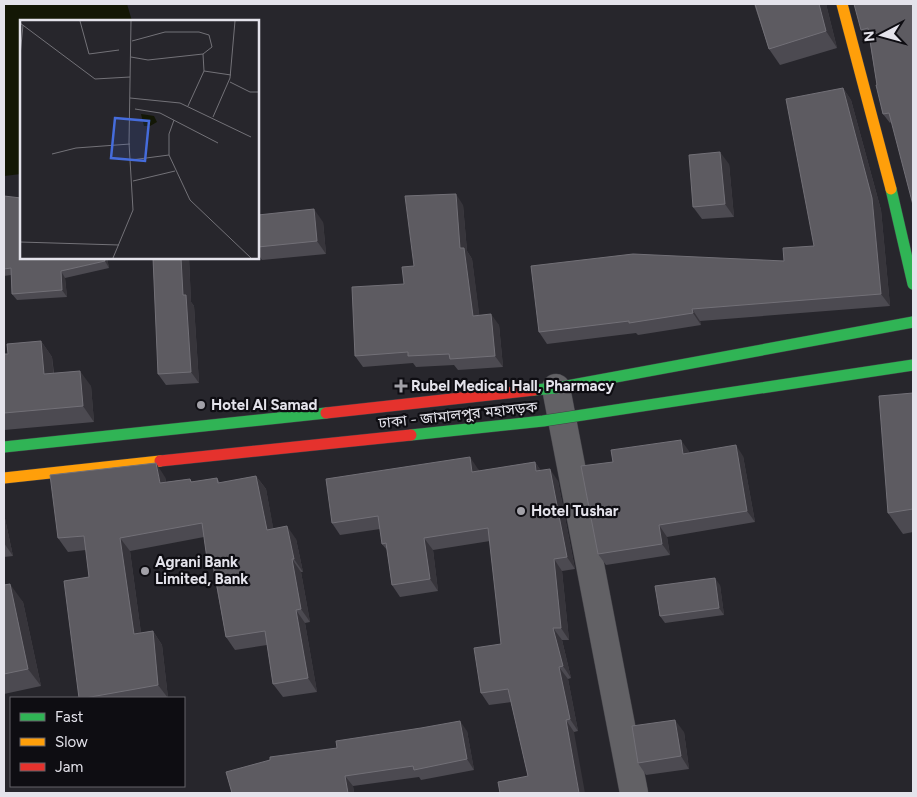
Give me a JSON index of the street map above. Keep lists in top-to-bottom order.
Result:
{
  "streets": {
    "main road": ["ঢাকা - জামালপুর মহাসড়ক"]
  },
  "places": {
    "health": ["Rubel Medical Hall, Pharmacy"],
    "other": ["Hotel Al Samad", "Hotel Tushar", "Agrani Bank Limited, Bank"]
  },
  "legend": ["Fast", "Slow", "Jam"],
  "north": "left"
}
